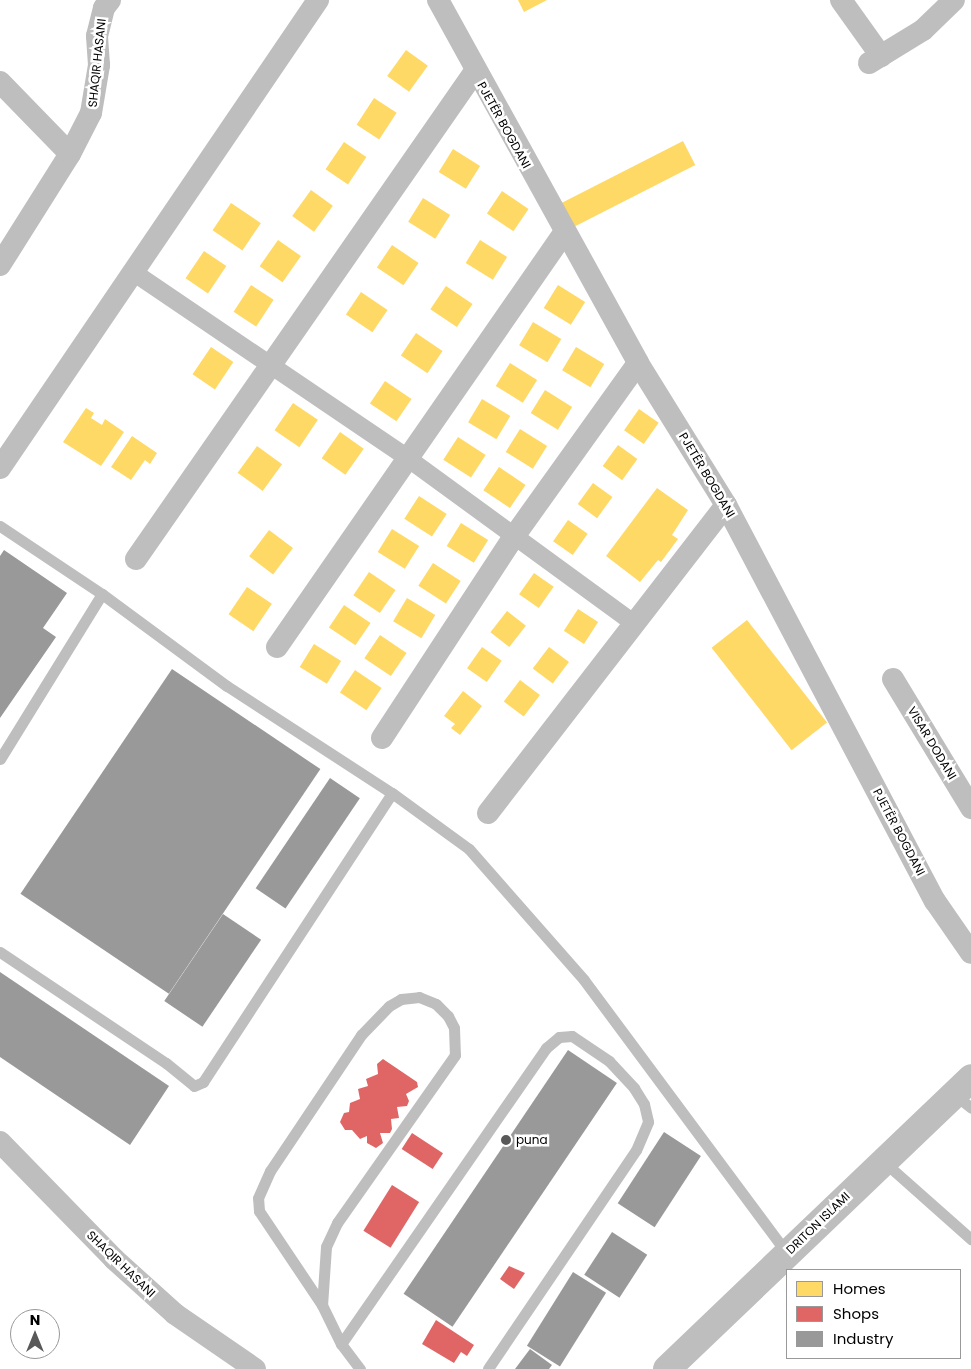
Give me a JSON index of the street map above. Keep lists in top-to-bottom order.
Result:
{
  "streets": {
    "street": [
      "SHAQIR HASANI",
      "PJETËR BOGDANI",
      "VISAR DODANI",
      "DRITON ISLAMI"
    ]
  },
  "places": ["puna"],
  "legend": ["Homes", "Shops", "Industry"],
  "north": "top"
}
